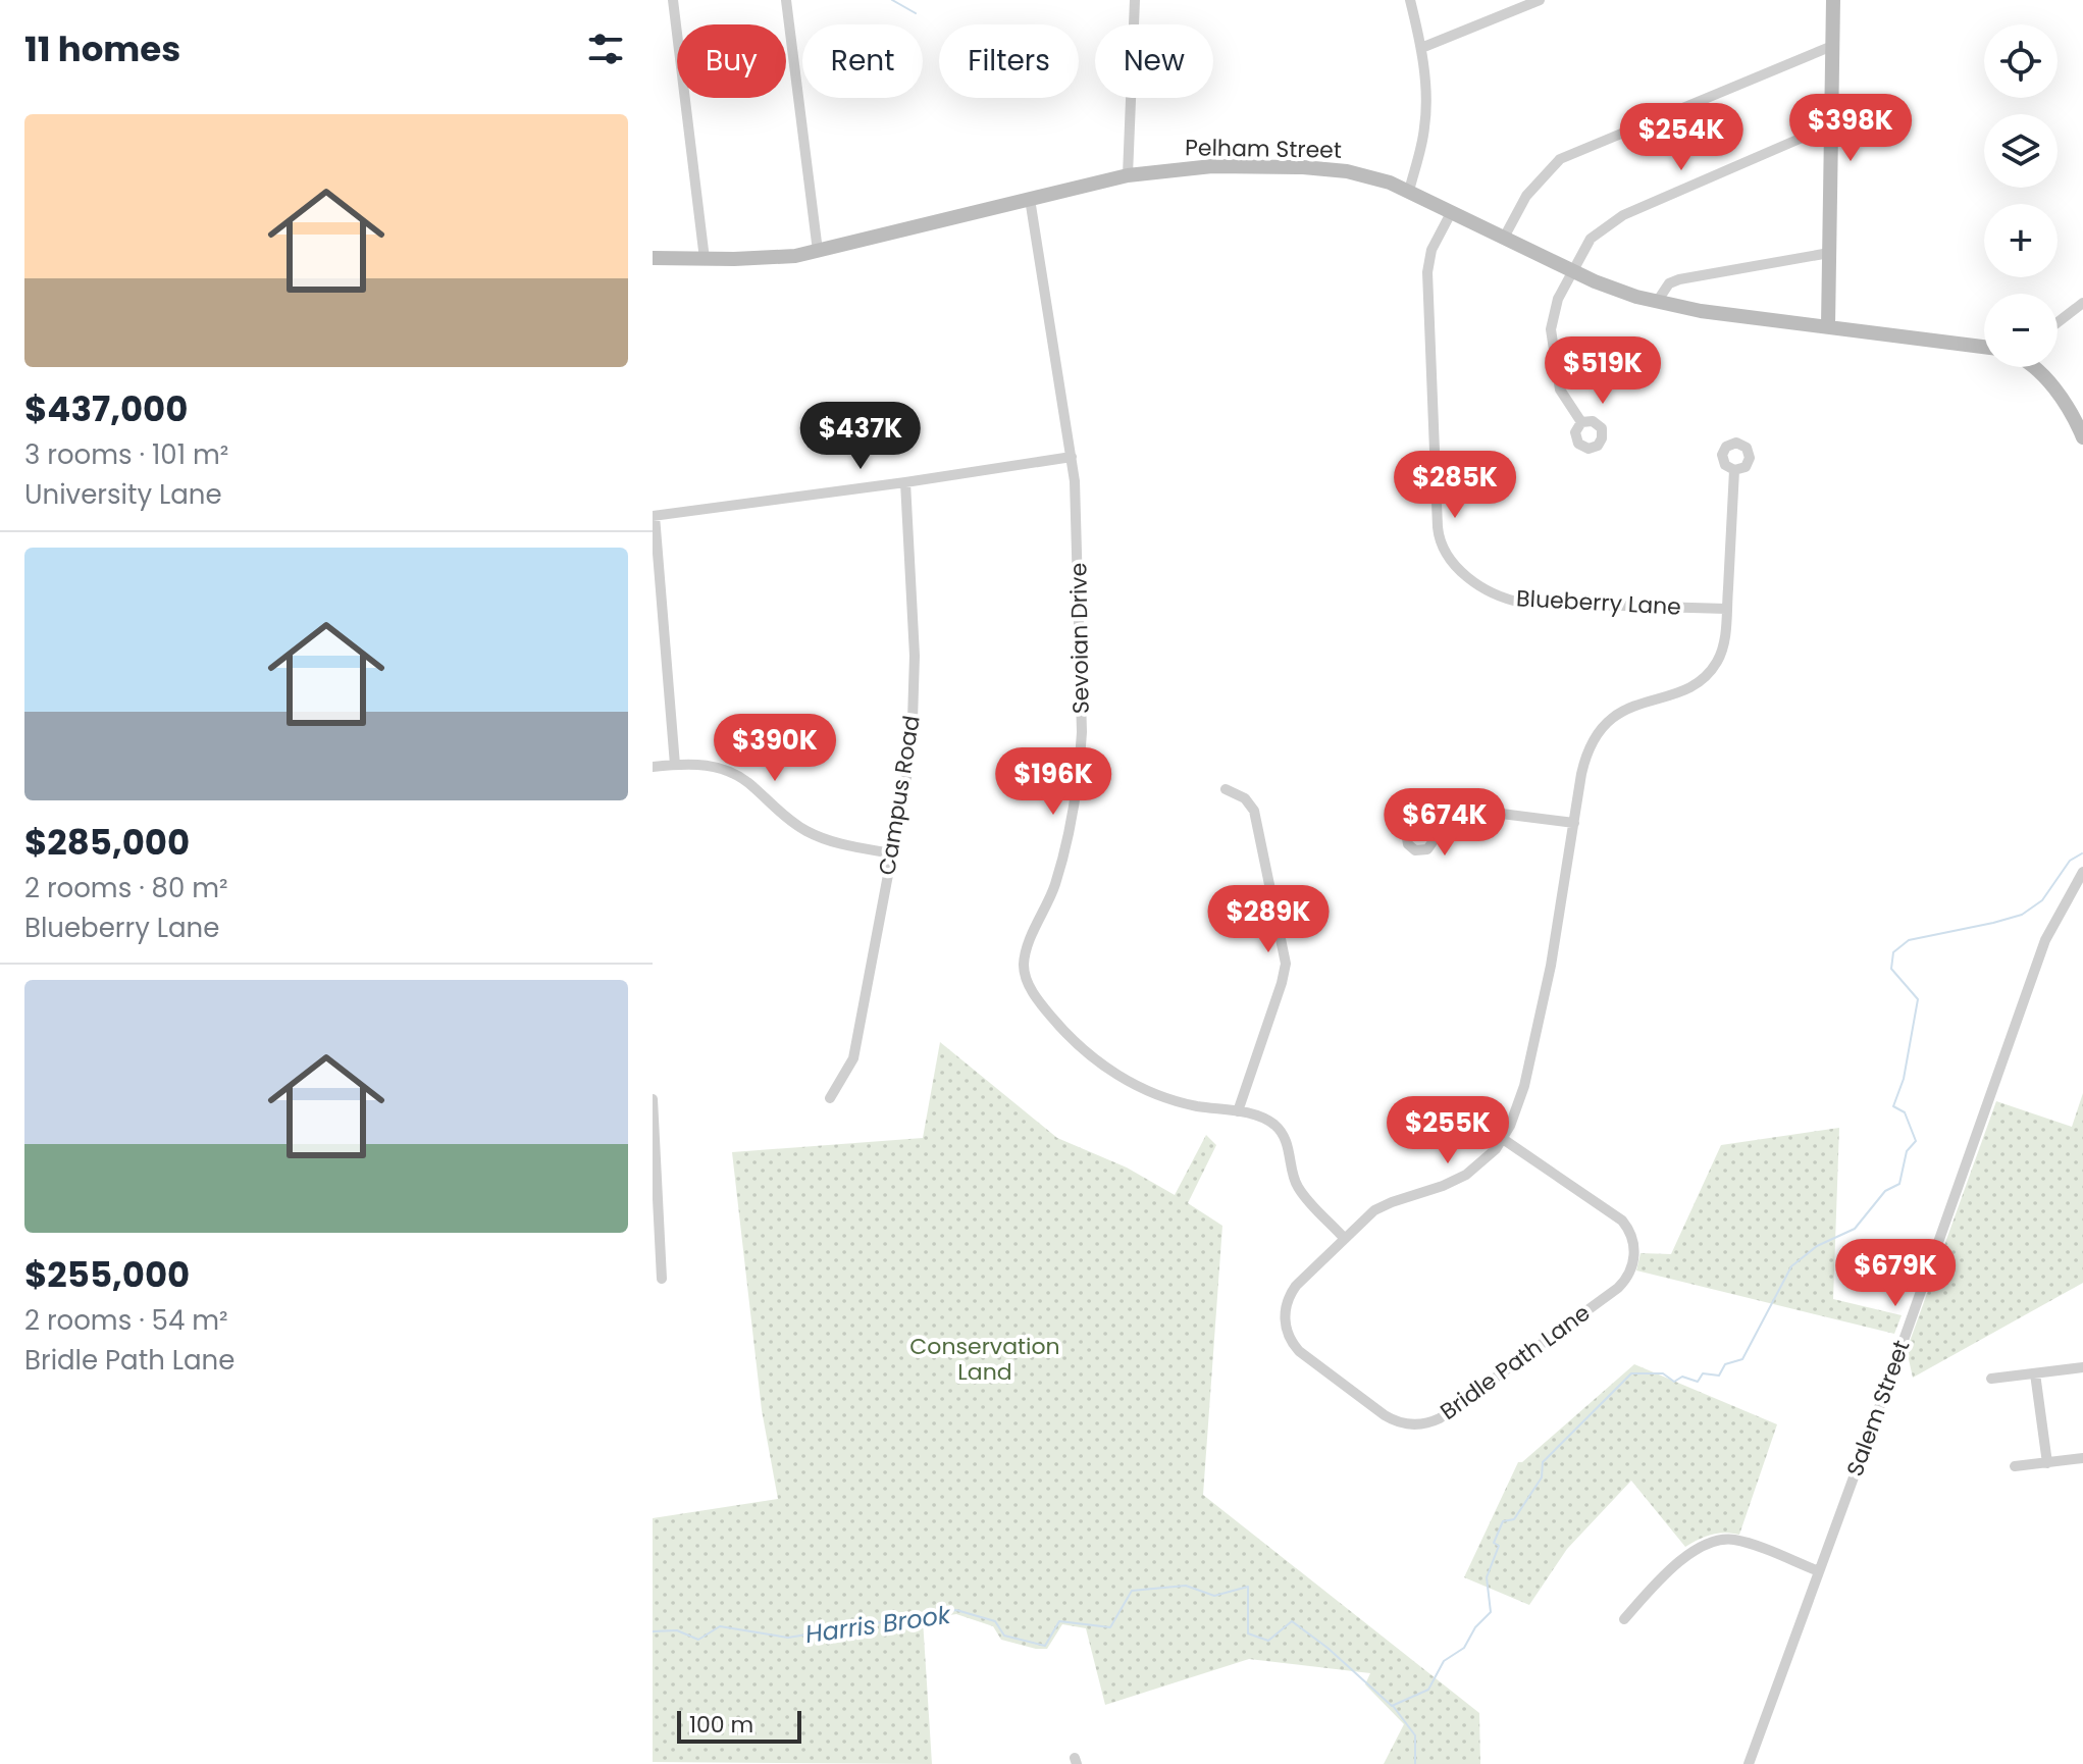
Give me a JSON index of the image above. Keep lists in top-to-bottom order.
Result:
{
  "streets": {
    "street": [
      "Pelham Street",
      "Blueberry Lane",
      "Sevoian Drive",
      "Campus Road",
      "Bridle Path Lane",
      "Salem Street"
    ]
  },
  "crossings": [
    ["Pelham Street", "Blueberry Lane"],
    ["Pelham Street", "Sevoian Drive"],
    ["Blueberry Lane", "Bridle Path Lane"],
    ["Sevoian Drive", "Bridle Path Lane"]
  ],
  "water": ["Harris Brook"],
  "parks": ["Conservation Land"],
  "scale_bar": "100 m",
  "page": {
    "heading": "11 homes",
    "map_buttons": ["+", "−"],
    "chip": [
      "Buy",
      "Rent",
      "Filters",
      "New"
    ],
    "price": [
      "$398K",
      "$254K",
      "$519K",
      "$437K",
      "$285K",
      "$390K",
      "$196K",
      "$674K",
      "$289K",
      "$255K",
      "$679K"
    ],
    "list": [
      {
        "name": "$437,000",
        "note": "3 rooms · 101 m² · University Lane"
      },
      {
        "name": "$285,000",
        "note": "2 rooms · 80 m² · Blueberry Lane"
      },
      {
        "name": "$255,000",
        "note": "2 rooms · 54 m² · Bridle Path Lane"
      }
    ],
    "scale": "100 m"
  }
}
